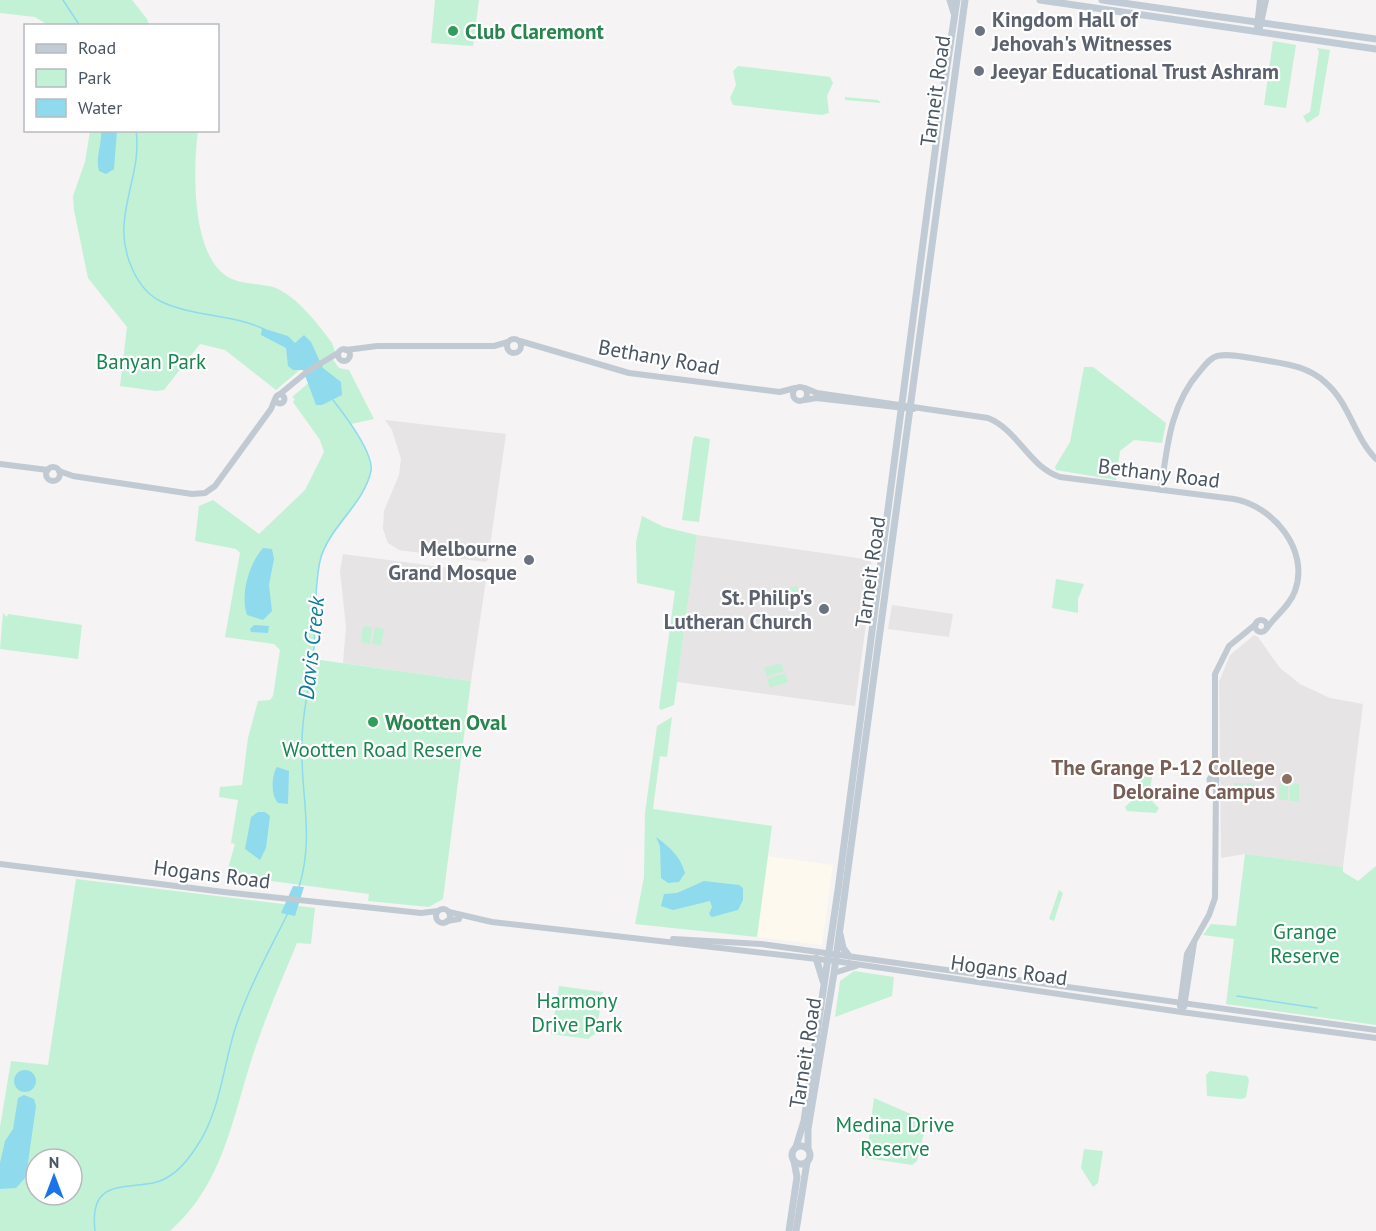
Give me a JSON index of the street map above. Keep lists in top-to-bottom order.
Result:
{
  "streets": {
    "main road": ["Tarneit Road"],
    "street": ["Bethany Road", "Hogans Road"]
  },
  "crossings": [
    ["Tarneit Road", "Bethany Road"],
    ["Tarneit Road", "Hogans Road"]
  ],
  "water": ["Davis Creek"],
  "parks": [
    "Banyan Park",
    "Wootten Road Reserve",
    "Grange Reserve",
    "Harmony Drive Park",
    "Medina Drive Reserve"
  ],
  "places": [
    "Club Claremont",
    "Kingdom Hall of Jehovah's Witnesses",
    "Jeeyar Educational Trust Ashram",
    "Melbourne Grand Mosque",
    "St. Philip's Lutheran Church",
    "Wootten Oval",
    "The Grange P-12 College Deloraine Campus"
  ],
  "legend": ["Road", "Park", "Water"],
  "north": "top"
}
